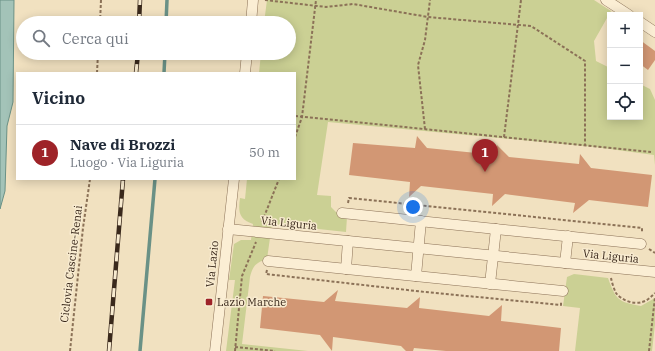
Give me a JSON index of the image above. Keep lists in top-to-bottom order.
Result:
{
  "streets": {
    "street": ["Via Liguria", "Via Lazio"],
    "path": ["Ciclovia Cascine-Renai"]
  },
  "crossings": [
    ["Via Liguria", "Via Lazio"]
  ],
  "places": {
    "transit": ["Lazio Marche"]
  },
  "page": {
    "map_buttons": ["+", "−"],
    "search": "Cerca qui",
    "heading": "Vicino",
    "list": [
      {
        "mark": "1",
        "name": "Nave di Brozzi",
        "note": "Luogo · Via Liguria",
        "value": "50 m"
      }
    ],
    "pins": "1"
  }
}
